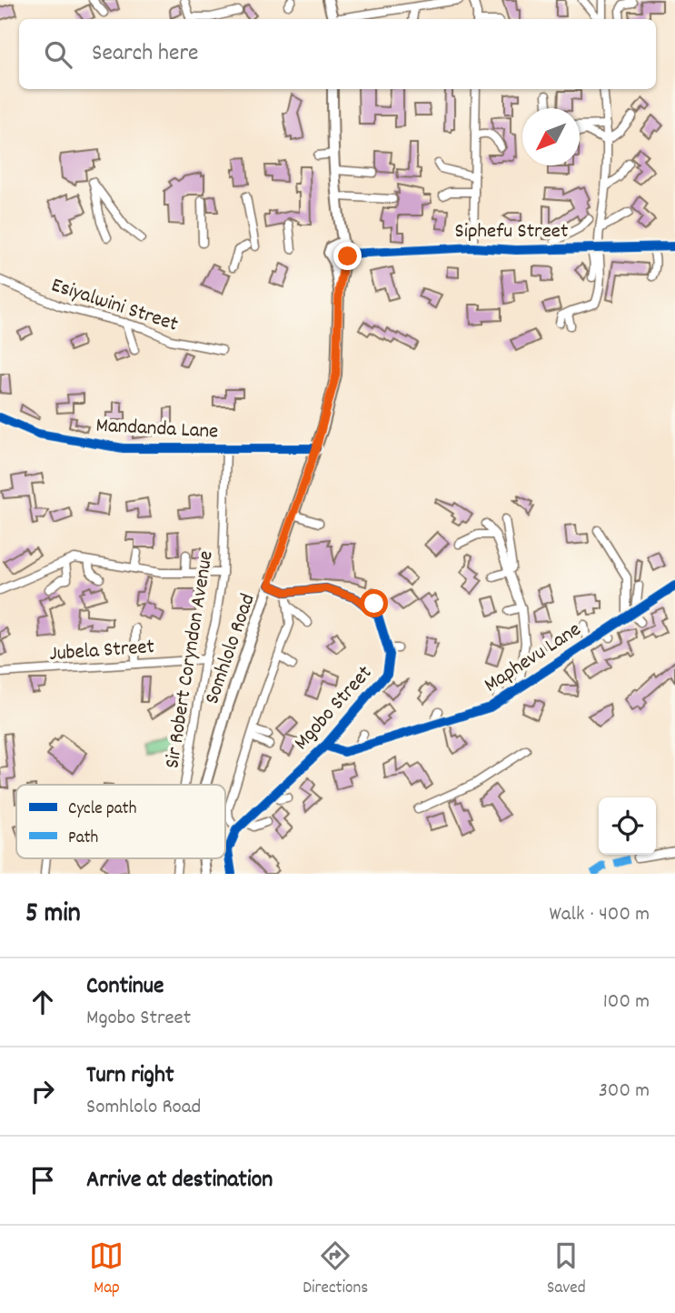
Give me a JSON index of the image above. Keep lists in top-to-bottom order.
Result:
{
  "streets": {
    "main road": ["Somhlolo Road"],
    "street": [
      "Siphefu Street",
      "Esiyalwini Street",
      "Mandanda Lane",
      "Jubela Street",
      "Maphevu Lane",
      "Sir Robert Coryndon Avenue",
      "Mgobo Street"
    ]
  },
  "crossings": [
    ["Siphefu Street", "Somhlolo Road"],
    ["Mandanda Lane", "Somhlolo Road"],
    ["Mandanda Lane", "Sir Robert Coryndon Avenue"],
    ["Jubela Street", "Sir Robert Coryndon Avenue"],
    ["Maphevu Lane", "Mgobo Street"]
  ],
  "legend": ["Cycle path", "Path"],
  "north": "bottom left",
  "page": {
    "search": "Search here",
    "heading": ["5 min", "Walk · 400 m"],
    "list": [
      ["Continue", "Mgobo Street", "100 m"],
      ["Turn right", "Somhlolo Road", "300 m"],
      "Arrive at destination"
    ],
    "nav": ["Map", "Directions", "Saved"]
  }
}
